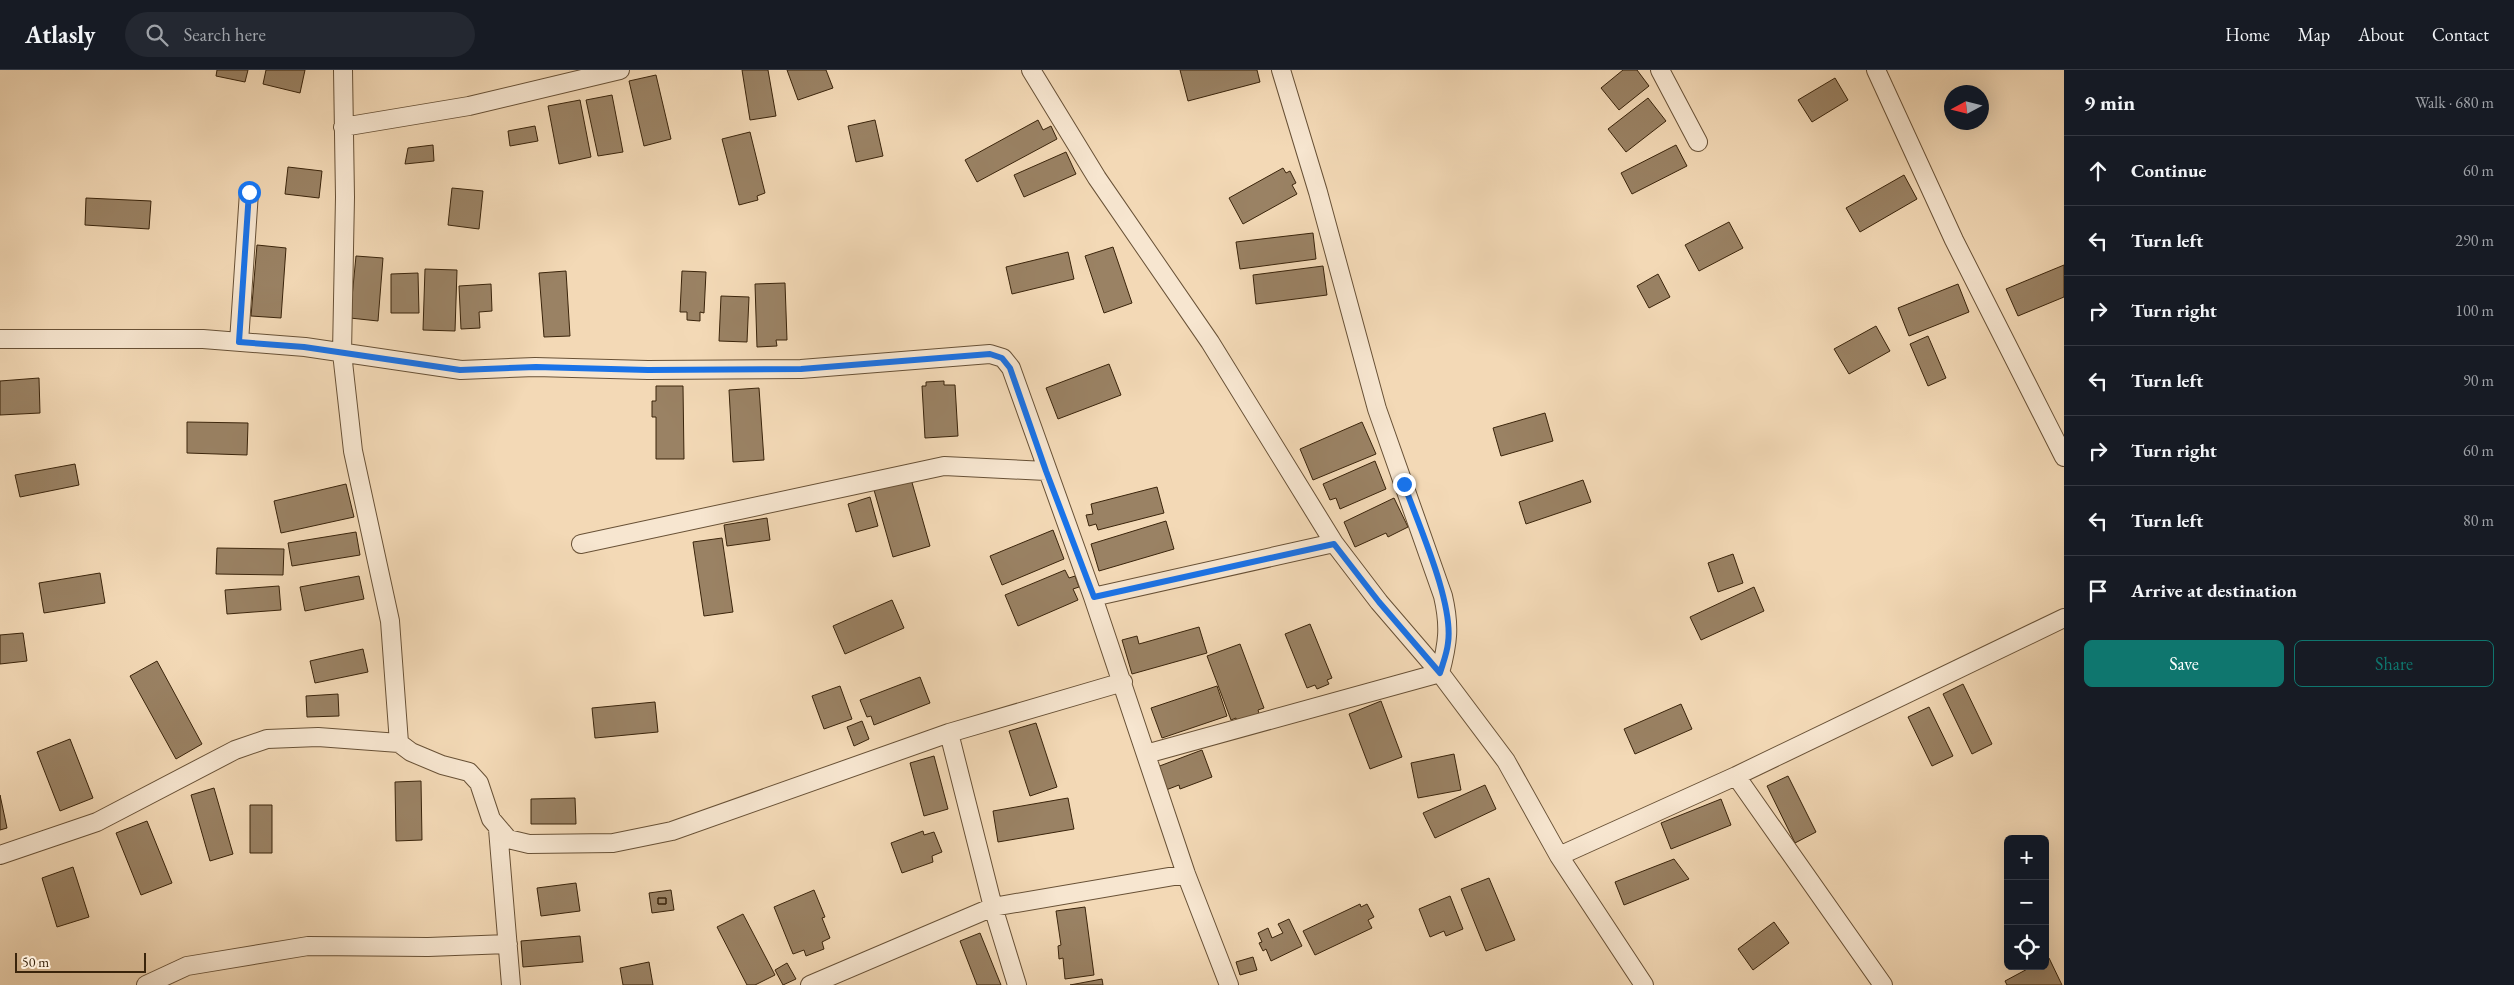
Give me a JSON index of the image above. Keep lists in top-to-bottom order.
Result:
{
  "scale_bar": "50 m",
  "north": "left",
  "page": {
    "header": "Atlasly",
    "search": "Search here",
    "nav": [
      "Home",
      "Map",
      "About",
      "Contact"
    ],
    "heading": ["9 min", "Walk · 680 m"],
    "list": [
      ["Continue", "60 m"],
      ["Turn left", "290 m"],
      ["Turn right", "100 m"],
      ["Turn left", "90 m"],
      ["Turn right", "60 m"],
      ["Turn left", "80 m"],
      "Arrive at destination"
    ],
    "buttons": ["Save", "Share"],
    "map_buttons": ["+", "−"],
    "scale": "50 m"
  }
}
